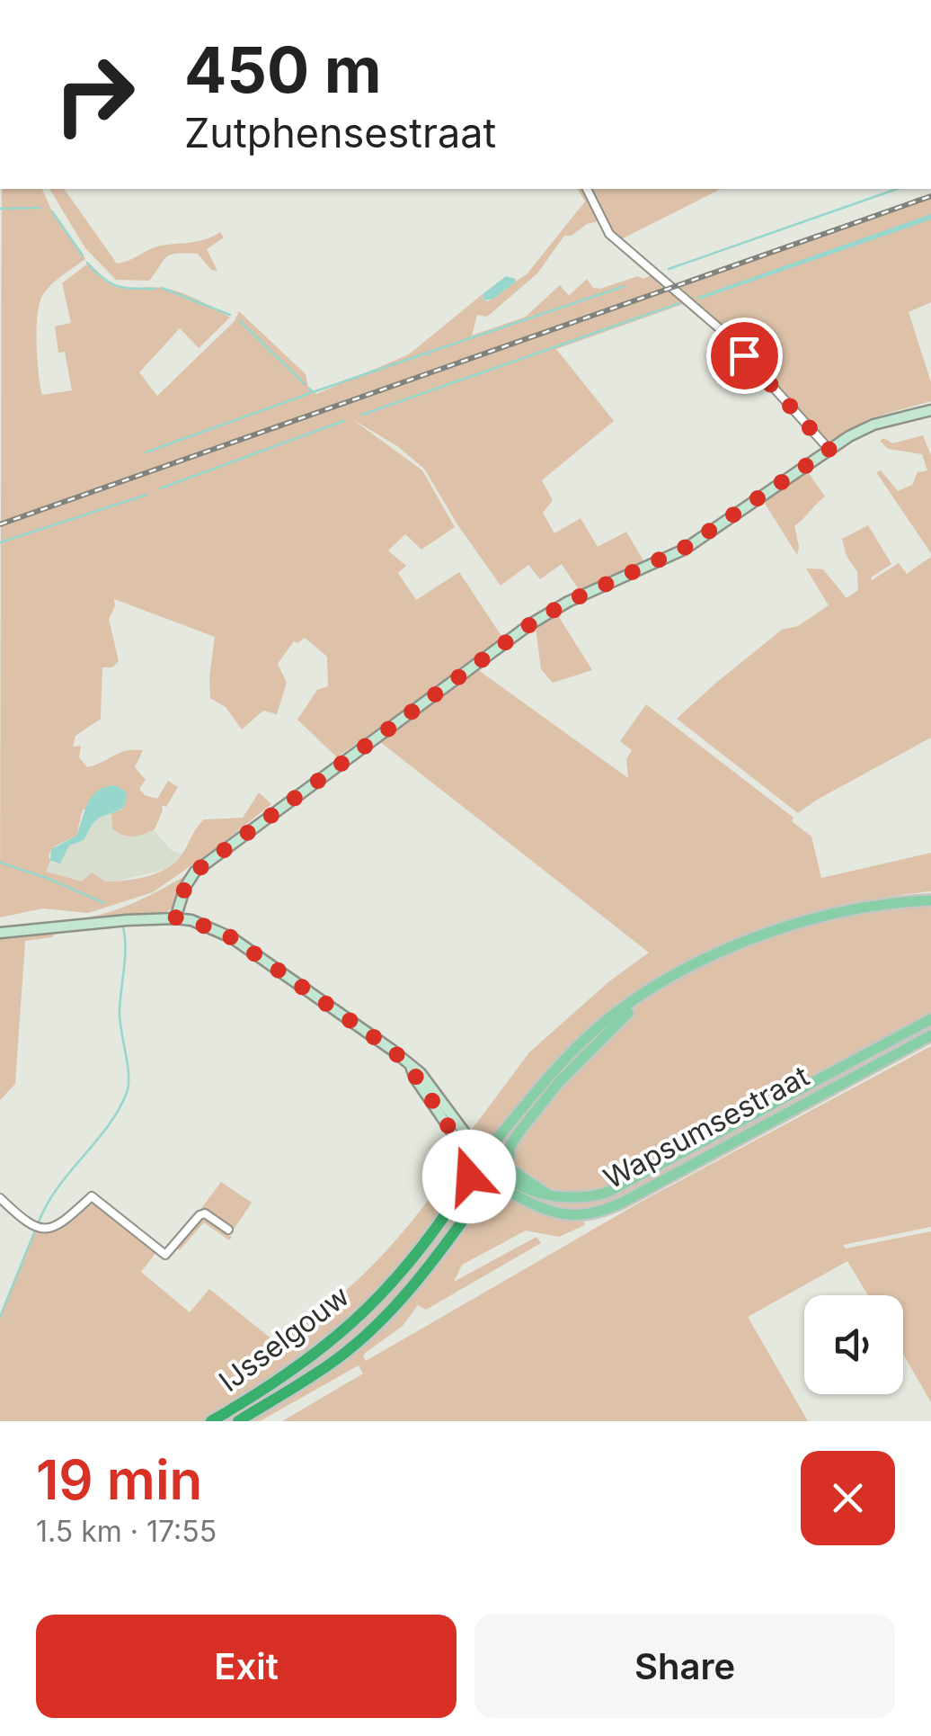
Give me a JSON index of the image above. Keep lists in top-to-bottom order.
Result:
{
  "streets": {
    "highway": ["IJsselgouw"],
    "main road": ["Wapsumsestraat"]
  },
  "page": {
    "turn": ["450 m", "Zutphensestraat"],
    "heading": ["19 min", "1.5 km · 17:55"],
    "buttons": ["Exit", "Share"]
  }
}
